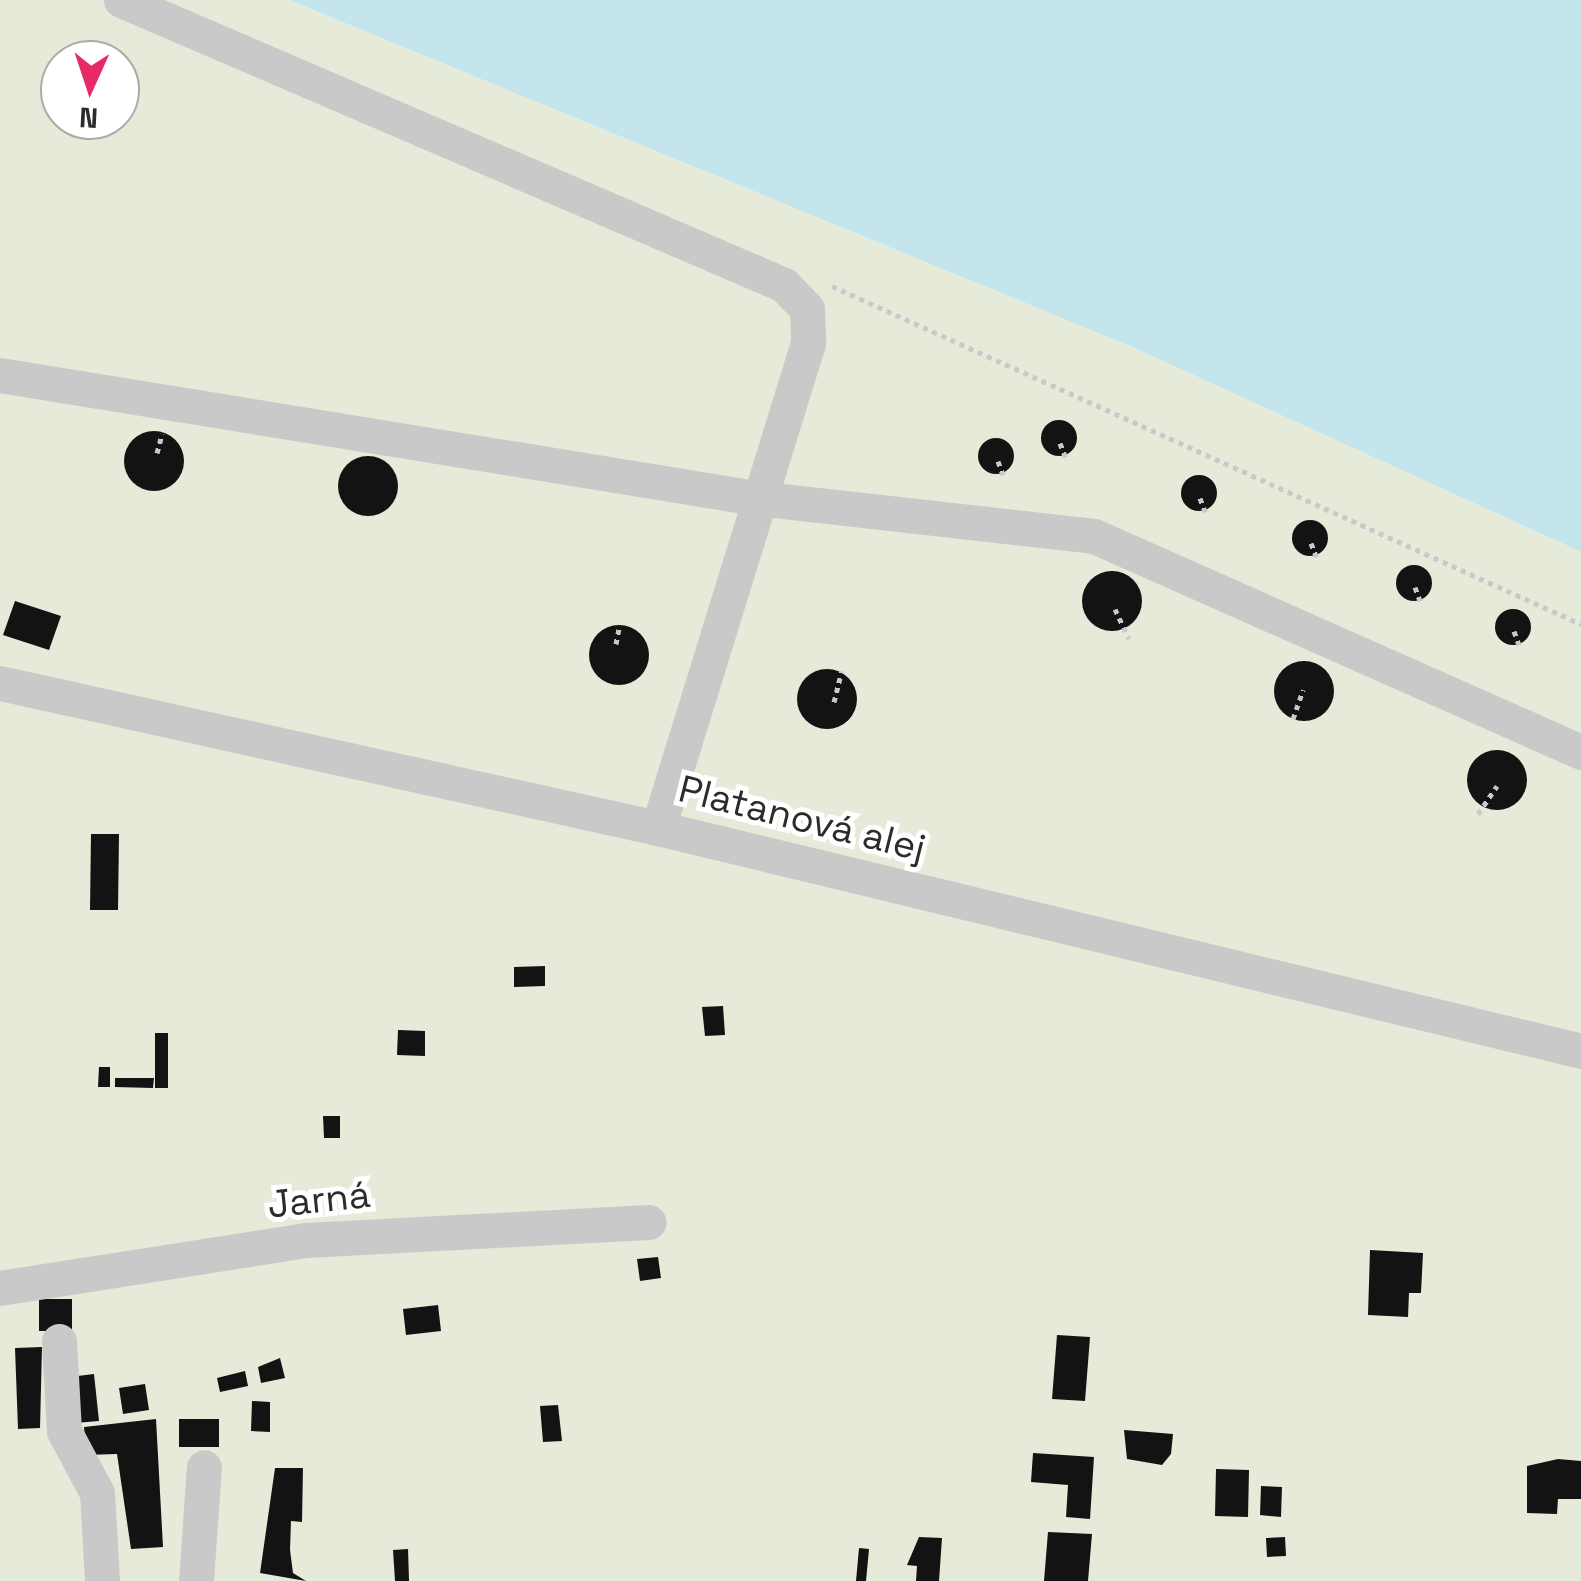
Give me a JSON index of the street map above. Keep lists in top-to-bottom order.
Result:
{
  "streets": {
    "street": ["Platanová alej", "Jarná"]
  },
  "north": "bottom"
}
